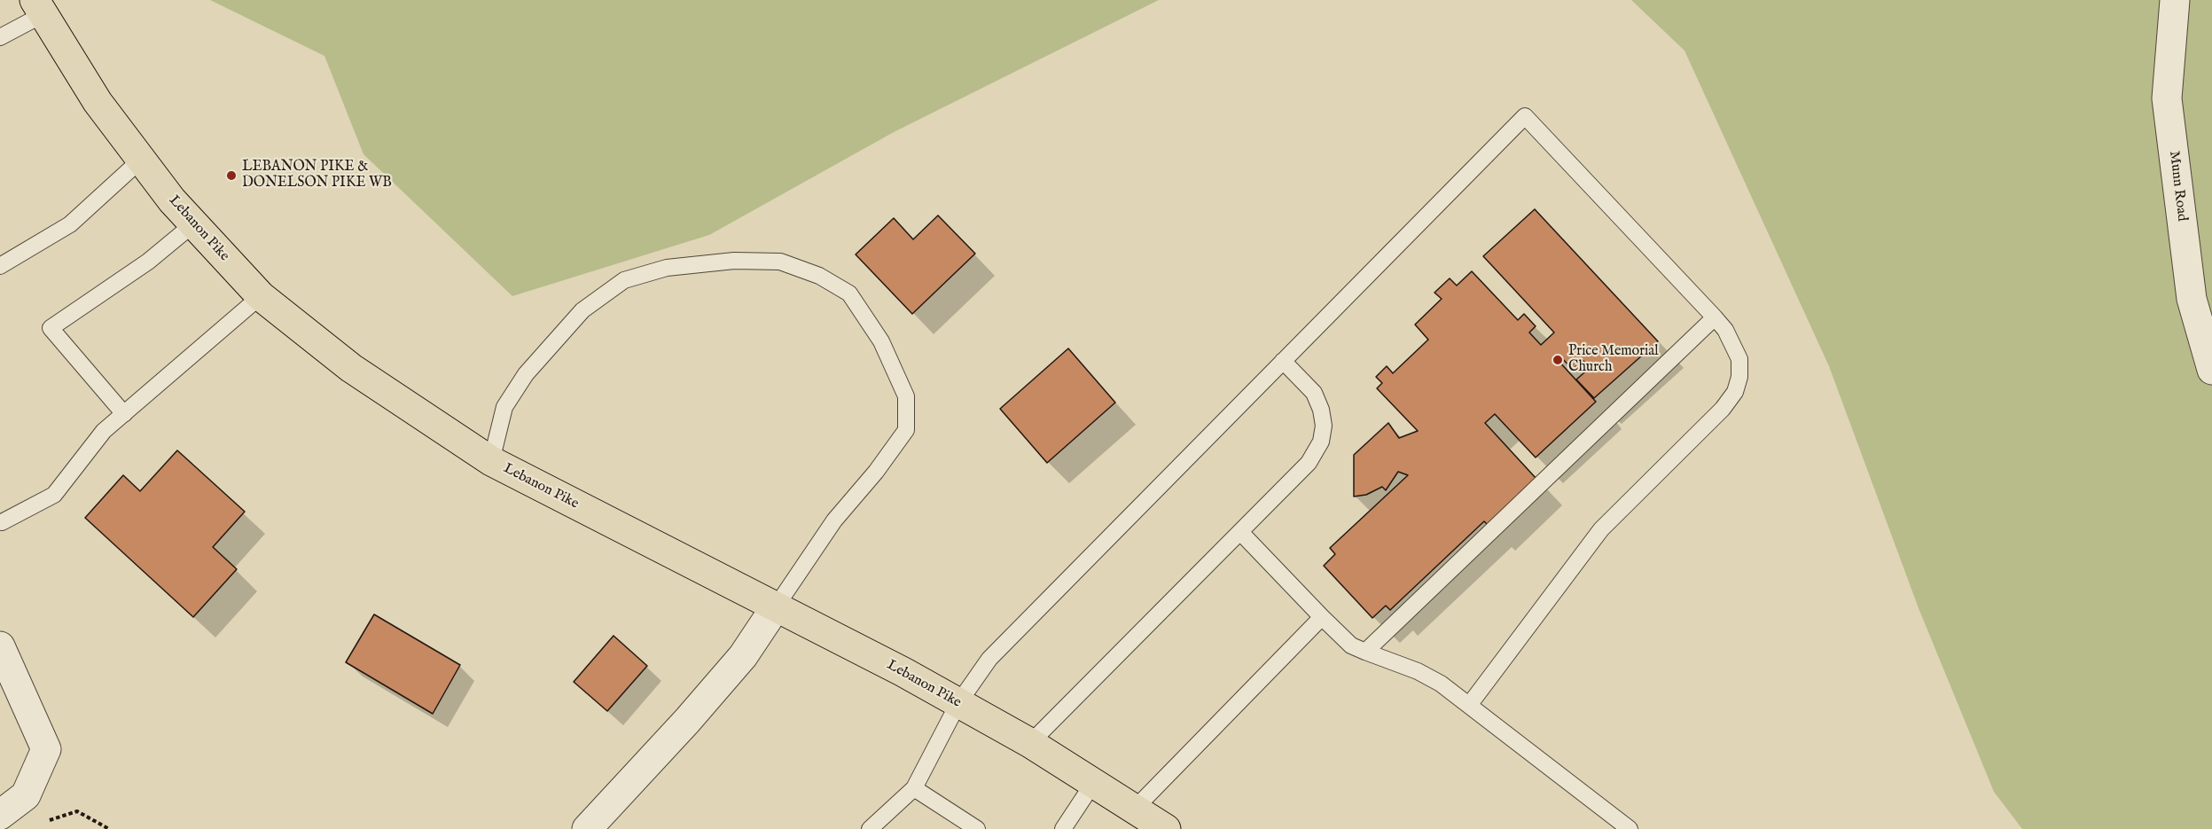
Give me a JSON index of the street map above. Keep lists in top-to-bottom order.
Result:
{
  "streets": {
    "main road": ["Lebanon Pike"],
    "street": ["Munn Road"]
  },
  "places": ["LEBANON PIKE & DONELSON PIKE WB", "Price Memorial Church"]
}
